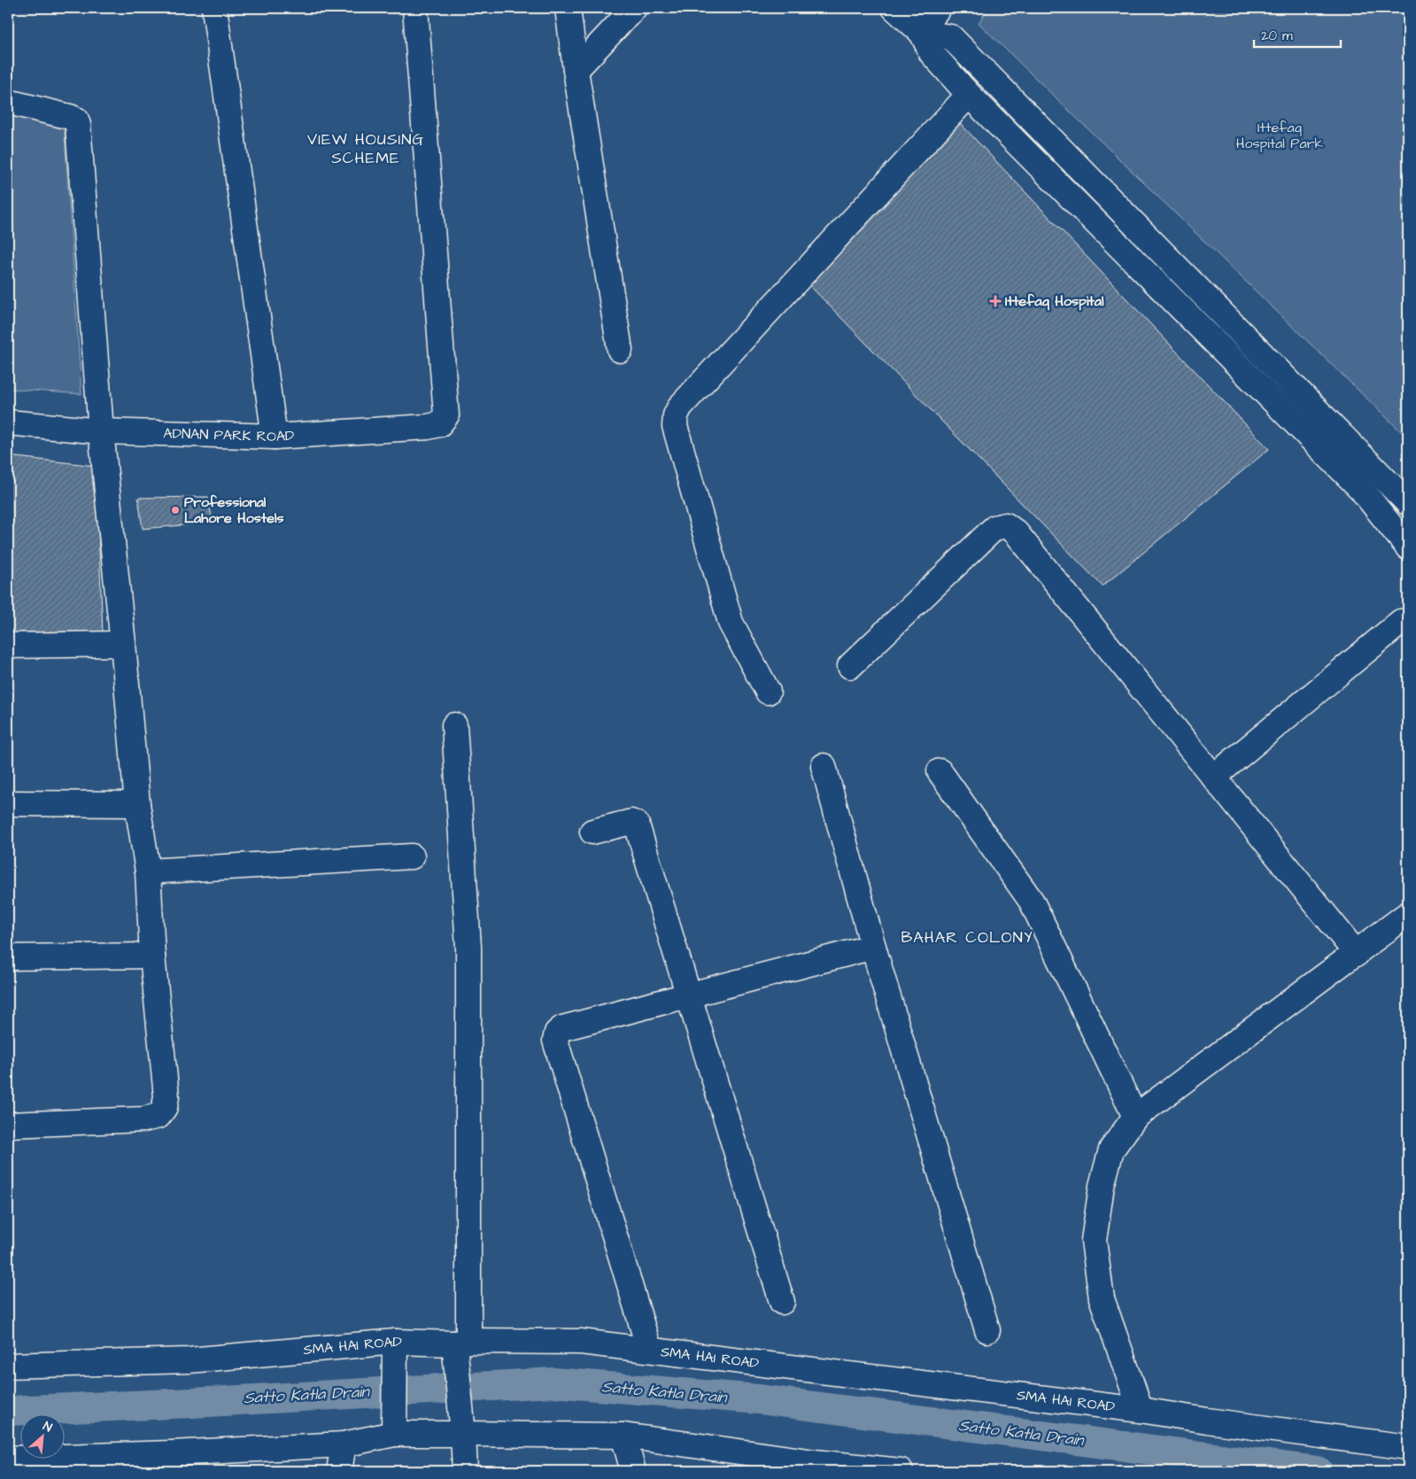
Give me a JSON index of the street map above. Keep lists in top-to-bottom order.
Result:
{
  "streets": {
    "street": ["ADNAN PARK ROAD", "SMA HAI ROAD"]
  },
  "districts": ["VIEW HOUSING SCHEME", "BAHAR COLONY"],
  "water": ["Satto Katla Drain"],
  "parks": ["Ittefaq Hospital Park"],
  "places": {
    "health": ["Ittefaq Hospital"],
    "other": ["Professional Lahore Hostels"]
  },
  "scale_bar": "20 m",
  "north": "top right"
}
